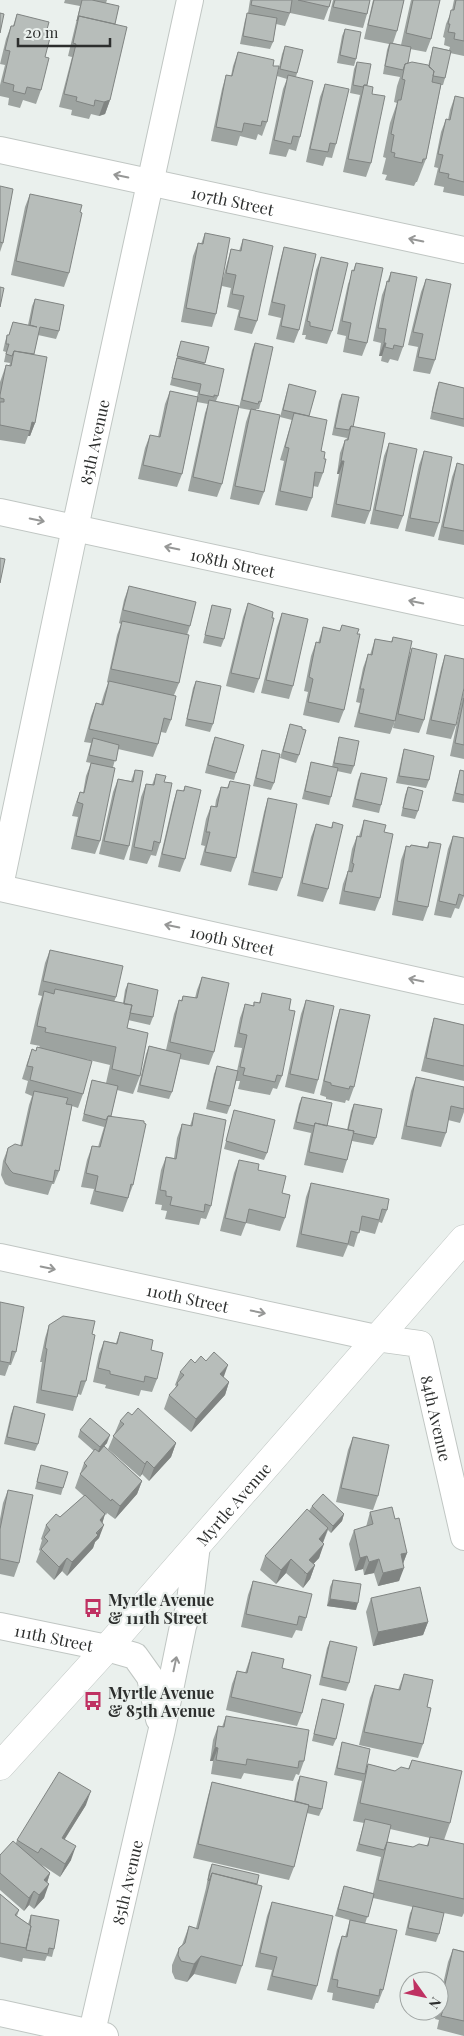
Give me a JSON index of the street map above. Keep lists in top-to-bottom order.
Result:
{
  "streets": {
    "main road": ["Myrtle Avenue"],
    "street": [
      "107th Street",
      "85th Avenue",
      "108th Street",
      "109th Street",
      "110th Street",
      "84th Avenue",
      "111th Street"
    ]
  },
  "crossings": [
    ["107th Street", "85th Avenue"],
    ["85th Avenue", "108th Street"],
    ["85th Avenue", "109th Street"],
    ["85th Avenue", "Myrtle Avenue"],
    ["85th Avenue", "111th Street"],
    ["110th Street", "84th Avenue"],
    ["110th Street", "Myrtle Avenue"],
    ["84th Avenue", "Myrtle Avenue"],
    ["Myrtle Avenue", "111th Street"]
  ],
  "one_way": ["107th Street", "109th Street", "110th Street"],
  "places": {
    "bus stop": ["Myrtle Avenue & 111th Street", "Myrtle Avenue & 85th Avenue"]
  },
  "scale_bar": "20 m",
  "north": "bottom right"
}
